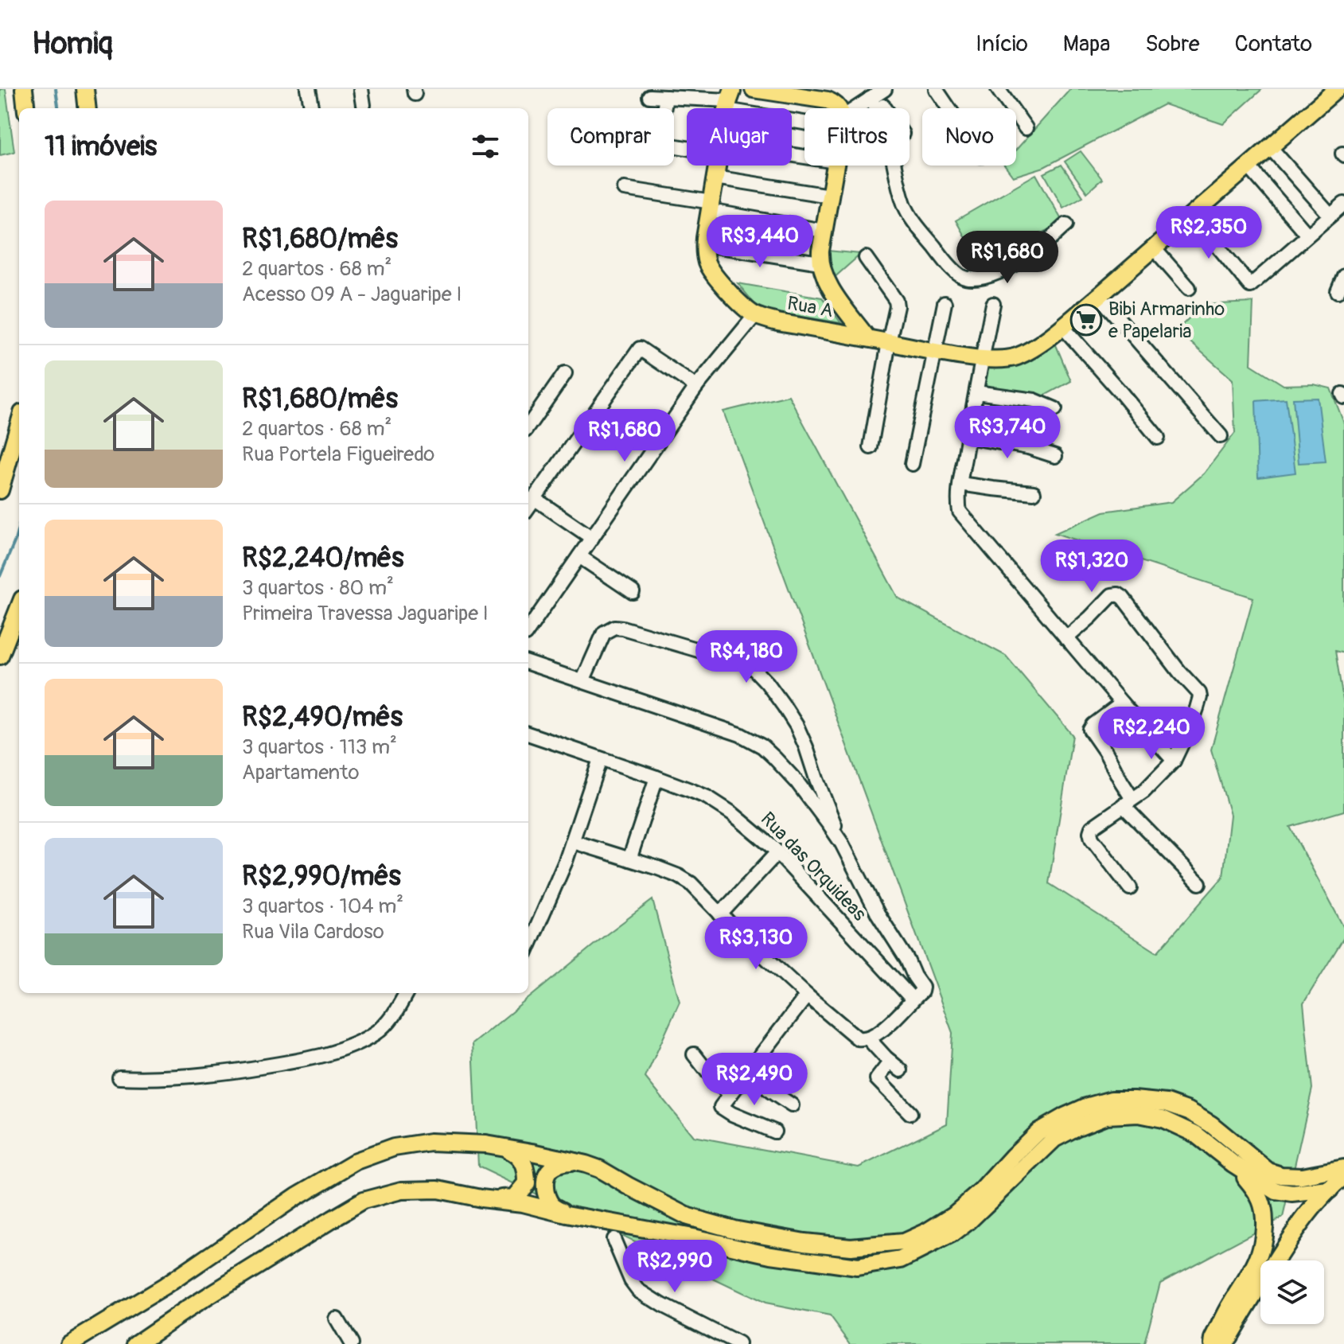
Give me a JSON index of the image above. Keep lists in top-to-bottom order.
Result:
{
  "streets": {
    "main road": ["Rua A"],
    "street": ["Rua das Orquideas"]
  },
  "places": {
    "supermarket": ["Bibi Armarinho e Papelaria"]
  },
  "page": {
    "header": "Homiq",
    "nav": [
      "Início",
      "Mapa",
      "Sobre",
      "Contato"
    ],
    "chip": [
      "Comprar",
      "Alugar",
      "Filtros",
      "Novo"
    ],
    "heading": "11 imóveis",
    "list": [
      {
        "name": "R$1,680/mês",
        "note": "2 quartos · 68 m² · Acesso 09 A - Jaguaripe I"
      },
      {
        "name": "R$1,680/mês",
        "note": "2 quartos · 68 m² · Rua Portela Figueiredo"
      },
      {
        "name": "R$2,240/mês",
        "note": "3 quartos · 80 m² · Primeira Travessa Jaguaripe I"
      },
      {
        "name": "R$2,490/mês",
        "note": "3 quartos · 113 m² · Apartamento"
      },
      {
        "name": "R$2,990/mês",
        "note": "3 quartos · 104 m² · Rua Vila Cardoso"
      }
    ],
    "price": [
      "R$2,350",
      "R$3,440",
      "R$1,680",
      "R$3,740",
      "R$1,680",
      "R$1,320",
      "R$4,180",
      "R$2,240",
      "R$3,130",
      "R$2,490",
      "R$2,990"
    ]
  }
}
